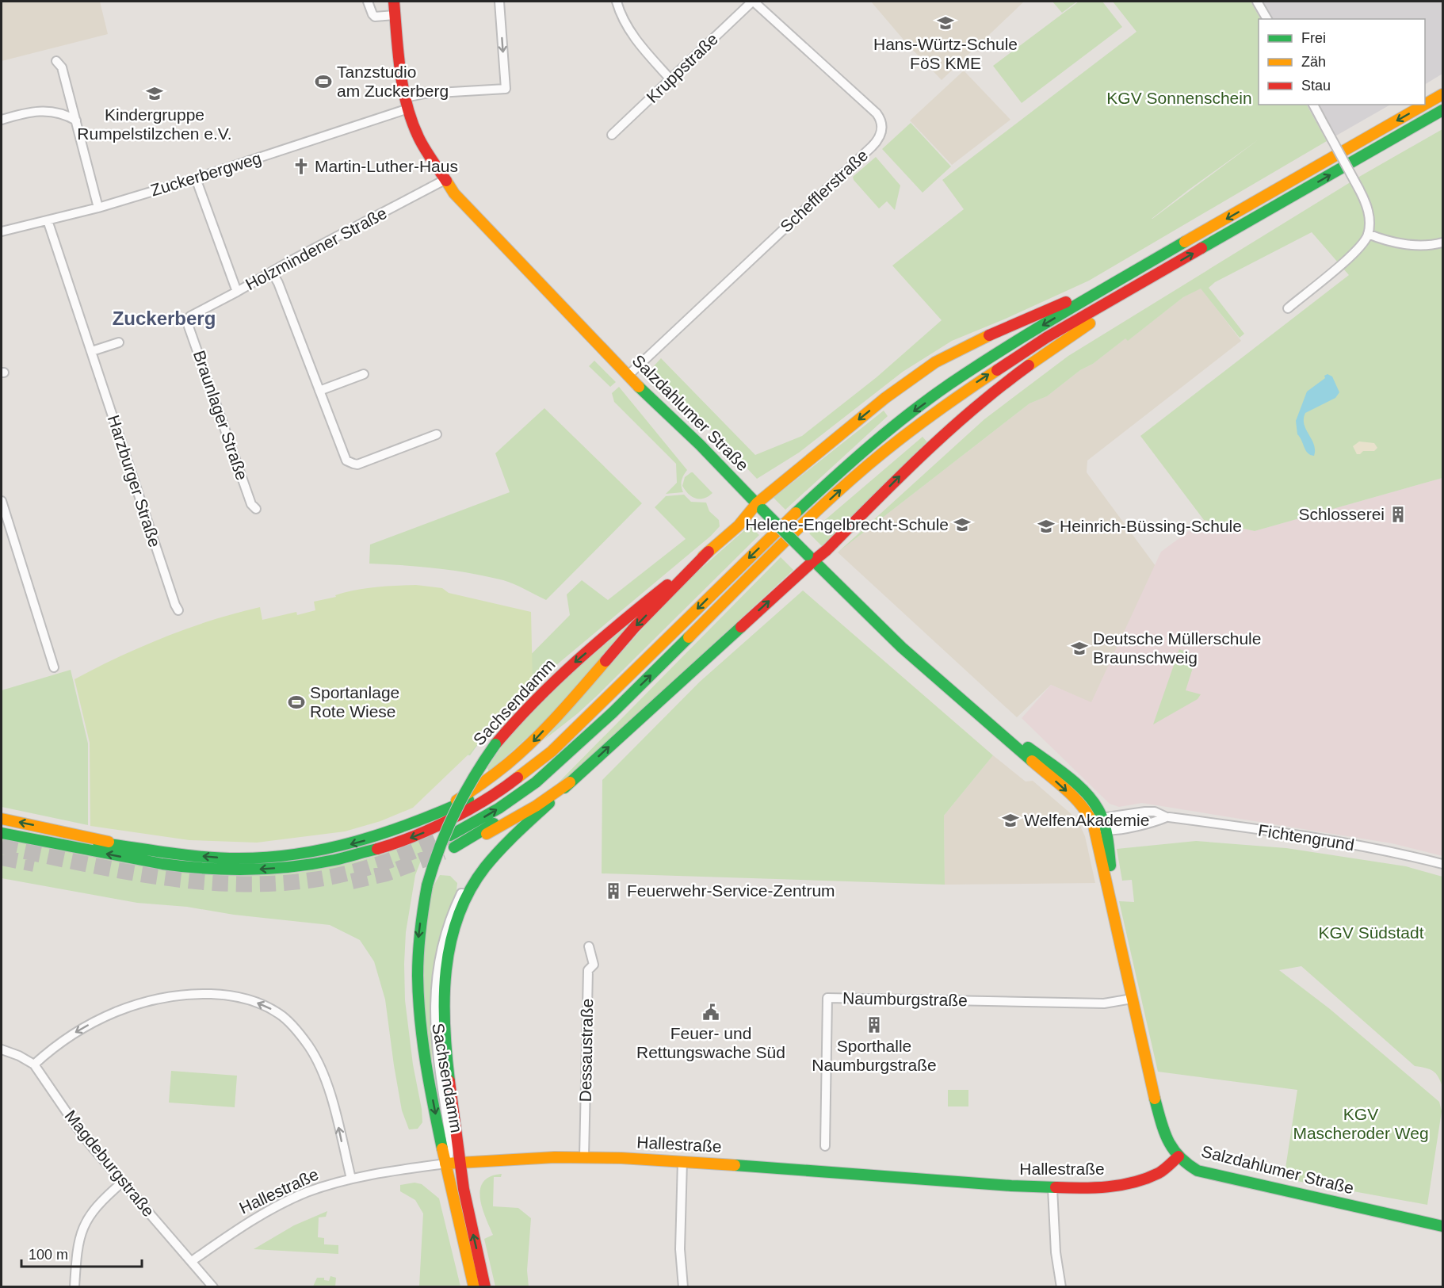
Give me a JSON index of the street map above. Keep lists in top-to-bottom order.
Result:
{
  "streets": {
    "main road": ["Salzdahlumer Straße", "Sachsendamm", "Hallestraße"],
    "street": [
      "Kruppstraße",
      "Zuckerbergweg",
      "Schefflerstraße",
      "Holzmindener Straße",
      "Braunlager Straße",
      "Harzburger Straße",
      "Fichtengrund",
      "Naumburgstraße",
      "Dessaustraße",
      "Magdeburgstraße"
    ]
  },
  "crossings": [
    ["Kruppstraße", "Schefflerstraße"],
    ["Zuckerbergweg", "Salzdahlumer Straße"],
    ["Zuckerbergweg", "Harzburger Straße"],
    ["Schefflerstraße", "Salzdahlumer Straße"],
    ["Holzmindener Straße", "Salzdahlumer Straße"],
    ["Holzmindener Straße", "Braunlager Straße"],
    ["Salzdahlumer Straße", "Sachsendamm"],
    ["Salzdahlumer Straße", "Naumburgstraße"],
    ["Salzdahlumer Straße", "Hallestraße"],
    ["Sachsendamm", "Hallestraße"],
    ["Dessaustraße", "Hallestraße"],
    ["Hallestraße", "Magdeburgstraße"]
  ],
  "districts": ["Zuckerberg"],
  "parks": ["KGV Sonnenschein", "KGV Südstadt", "KGV Mascheroder Weg"],
  "places": {
    "school or university": [
      "Hans-Würtz-Schule FöS KME",
      "Kindergruppe Rumpelstilzchen e.V.",
      "Helene-Engelbrecht-Schule",
      "Heinrich-Büssing-Schule",
      "Deutsche Müllerschule Braunschweig",
      "WelfenAkademie"
    ],
    "sports": ["Tanzstudio am Zuckerberg", "Sportanlage Rote Wiese"],
    "church": ["Martin-Luther-Haus"],
    "building": ["Schlosserei", "Feuerwehr-Service-Zentrum", "Sporthalle Naumburgstraße"],
    "public building": ["Feuer- und Rettungswache Süd"]
  },
  "legend": ["Frei", "Zäh", "Stau"],
  "scale_bar": "100 m"
}
